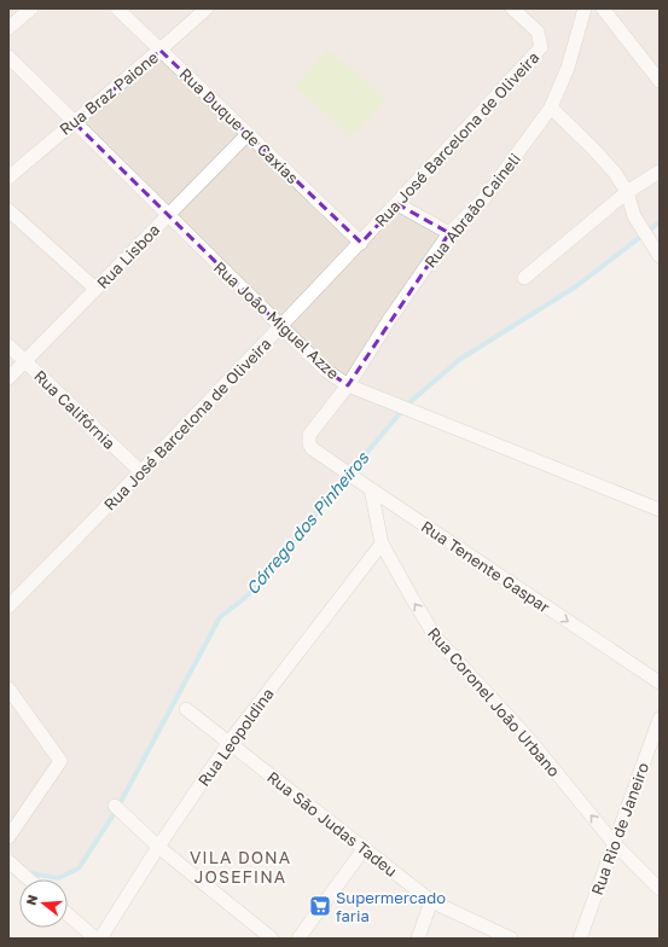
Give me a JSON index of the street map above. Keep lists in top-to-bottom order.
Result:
{
  "streets": {
    "street": [
      "Rua Braz Paione",
      "Rua Duque de Caxias",
      "Rua José Barcelona de Oliveira",
      "Rua Abraão Caineli",
      "Rua Lisboa",
      "Rua João Miguel Azze",
      "Rua Califórnia",
      "Rua Tenente Gaspar",
      "Rua Coronel João Urbano",
      "Rua Leopoldina",
      "Rua São Judas Tadeu",
      "Rua Rio de Janeiro"
    ]
  },
  "crossings": [
    ["Rua Braz Paione", "Rua Duque de Caxias"],
    ["Rua Braz Paione", "Rua João Miguel Azze"],
    ["Rua Duque de Caxias", "Rua José Barcelona de Oliveira"],
    ["Rua Duque de Caxias", "Rua Lisboa"],
    ["Rua José Barcelona de Oliveira", "Rua João Miguel Azze"],
    ["Rua José Barcelona de Oliveira", "Rua Califórnia"],
    ["Rua Abraão Caineli", "Rua João Miguel Azze"],
    ["Rua Abraão Caineli", "Rua Tenente Gaspar"],
    ["Rua Lisboa", "Rua João Miguel Azze"],
    ["Rua Lisboa", "Rua Califórnia"],
    ["Rua Tenente Gaspar", "Rua Coronel João Urbano"],
    ["Rua Coronel João Urbano", "Rua Leopoldina"],
    ["Rua Coronel João Urbano", "Rua Rio de Janeiro"],
    ["Rua Leopoldina", "Rua São Judas Tadeu"]
  ],
  "one_way": ["Rua Tenente Gaspar", "Rua Coronel João Urbano"],
  "districts": ["VILA DONA JOSEFINA"],
  "water": ["Córrego dos Pinheiros"],
  "places": {
    "supermarket": ["Supermercado faria"]
  },
  "north": "left"
}
